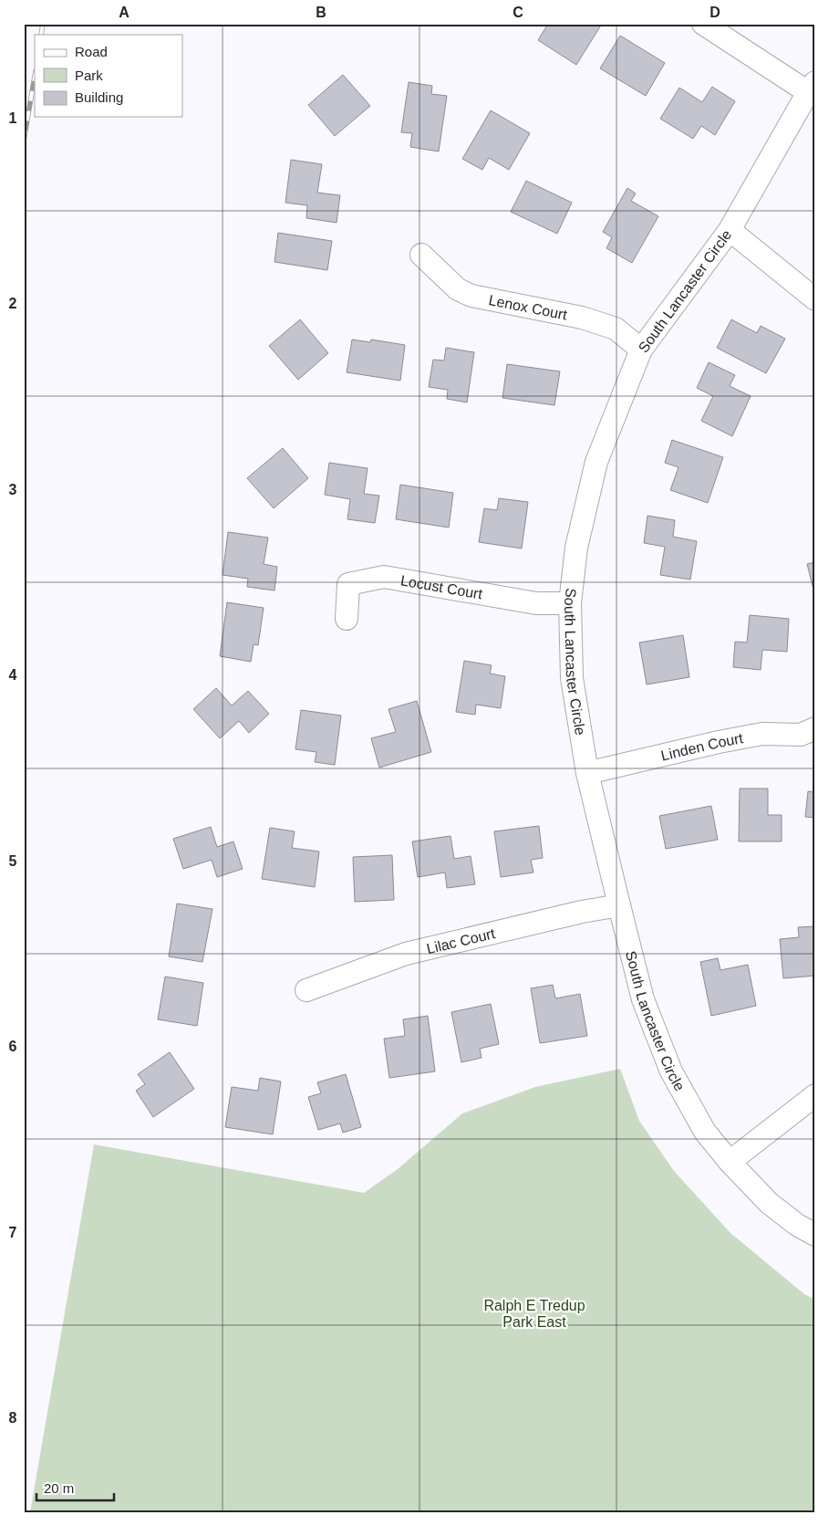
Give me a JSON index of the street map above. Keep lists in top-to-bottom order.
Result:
{
  "streets": {
    "street": [
      "South Lancaster Circle",
      "Lenox Court",
      "Locust Court",
      "Linden Court",
      "Lilac Court"
    ]
  },
  "crossings": [
    ["South Lancaster Circle", "Lenox Court"],
    ["South Lancaster Circle", "Locust Court"],
    ["South Lancaster Circle", "Linden Court"],
    ["South Lancaster Circle", "Lilac Court"]
  ],
  "parks": ["Ralph E Tredup Park East"],
  "legend": ["Road", "Park", "Building"],
  "scale_bar": "20 m",
  "grid": {
    "columns": [
      "A",
      "B",
      "C",
      "D"
    ],
    "rows": [
      "1",
      "2",
      "3",
      "4",
      "5",
      "6",
      "7",
      "8"
    ]
  }
}
